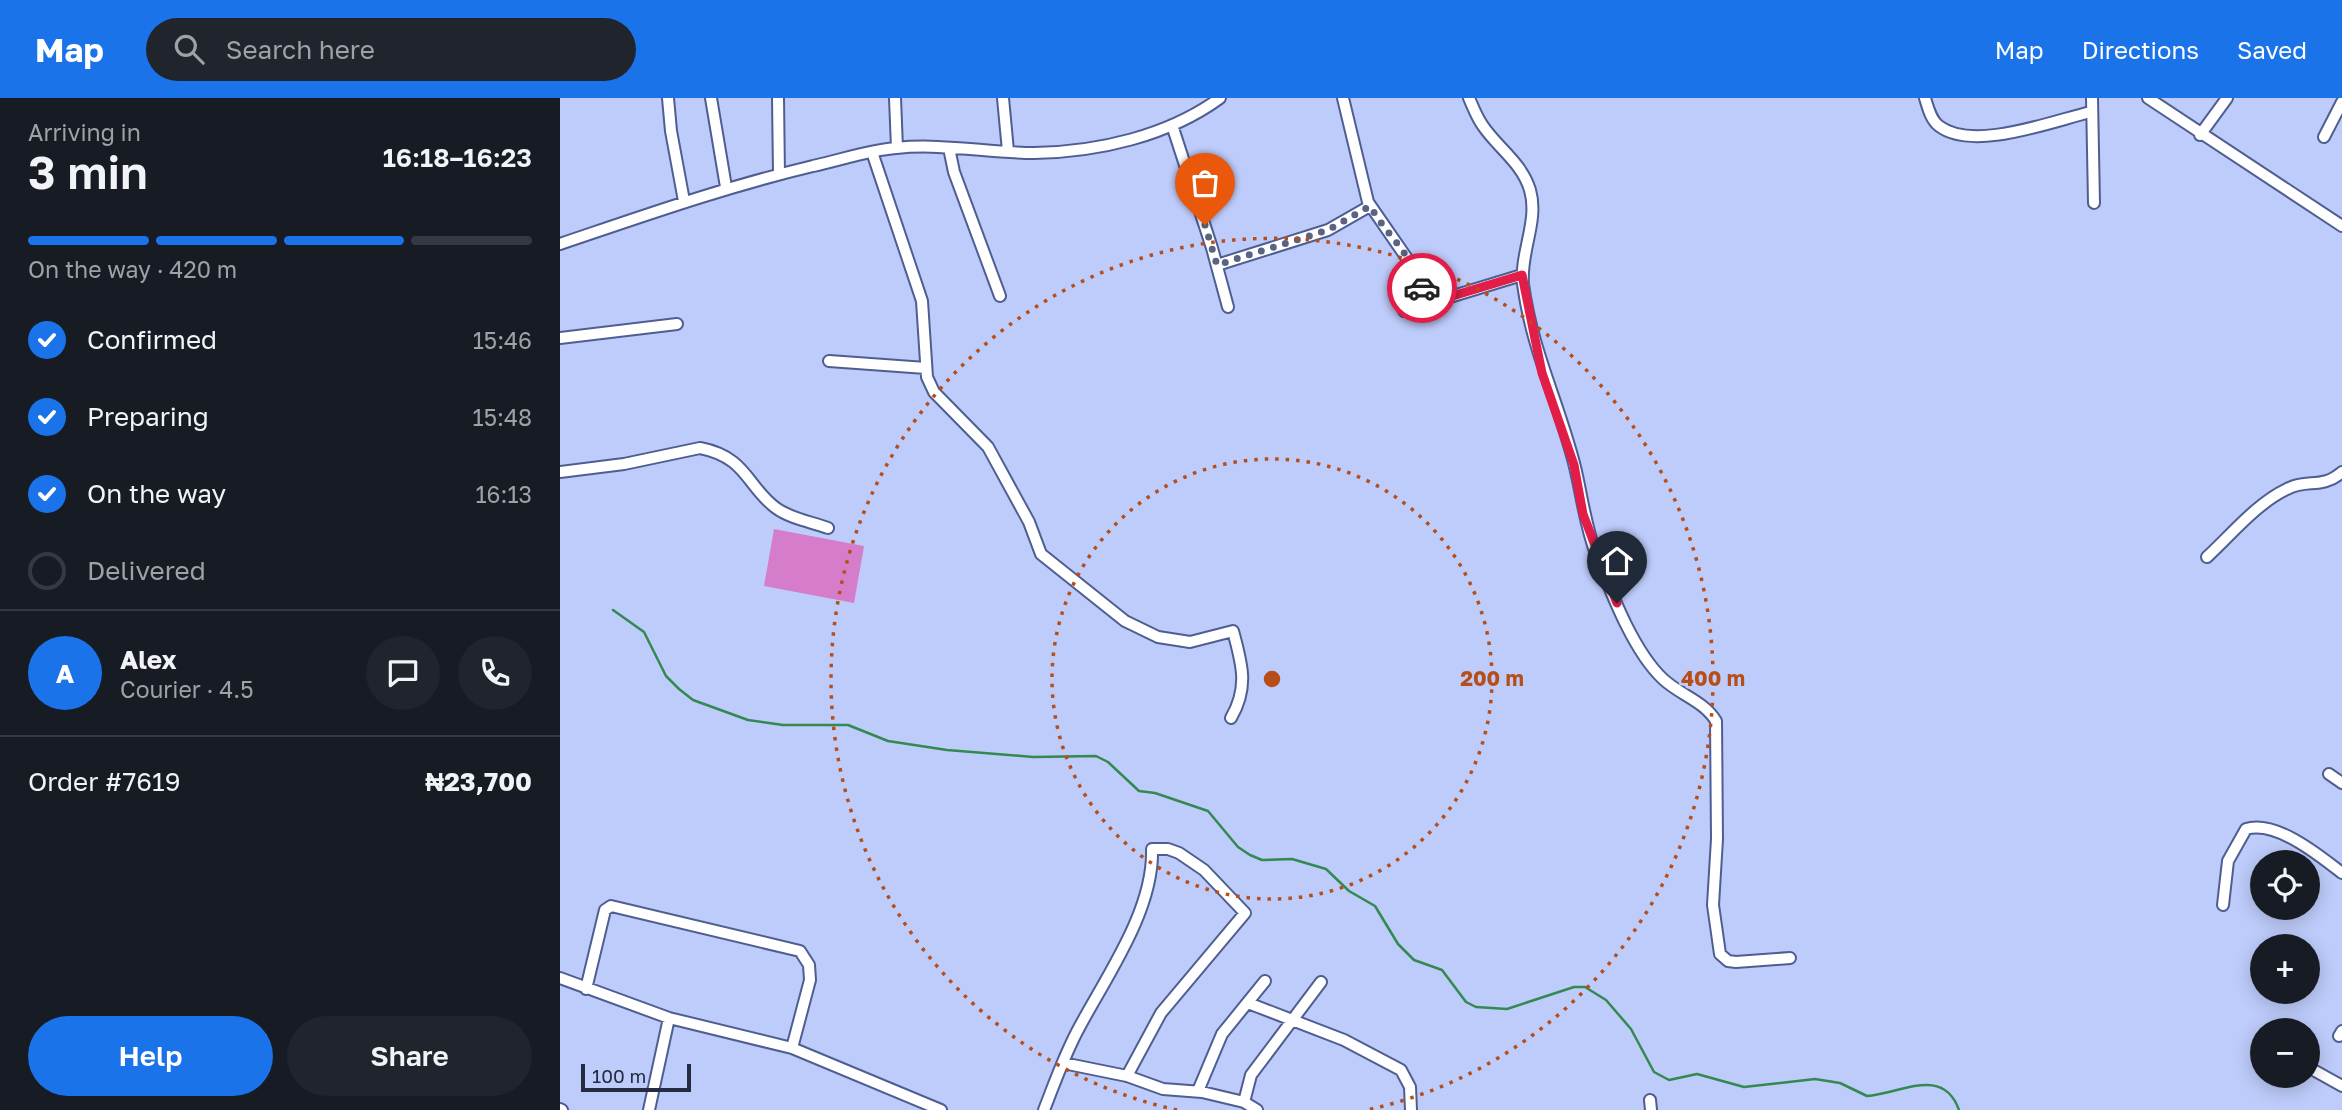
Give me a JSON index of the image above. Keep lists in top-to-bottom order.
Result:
{
  "scale_bar": "100 m",
  "page": {
    "header": "Map",
    "search": "Search here",
    "nav": ["Map", "Directions", "Saved"],
    "heading": ["3 min", "Arriving in", "16:18–16:23"],
    "panel": [
      "Alex",
      "Courier · 4.5",
      "Order #7619",
      "₦23,700"
    ],
    "bar": "On the way · 420 m",
    "list": [
      ["Confirmed", "15:46"],
      ["Preparing", "15:48"],
      ["On the way", "16:13"],
      "Delivered"
    ],
    "round": "A",
    "map_buttons": ["+", "−"],
    "buttons": ["Help", "Share"],
    "scale": "100 m"
  },
  "rings": ["200 m", "400 m"]
}
